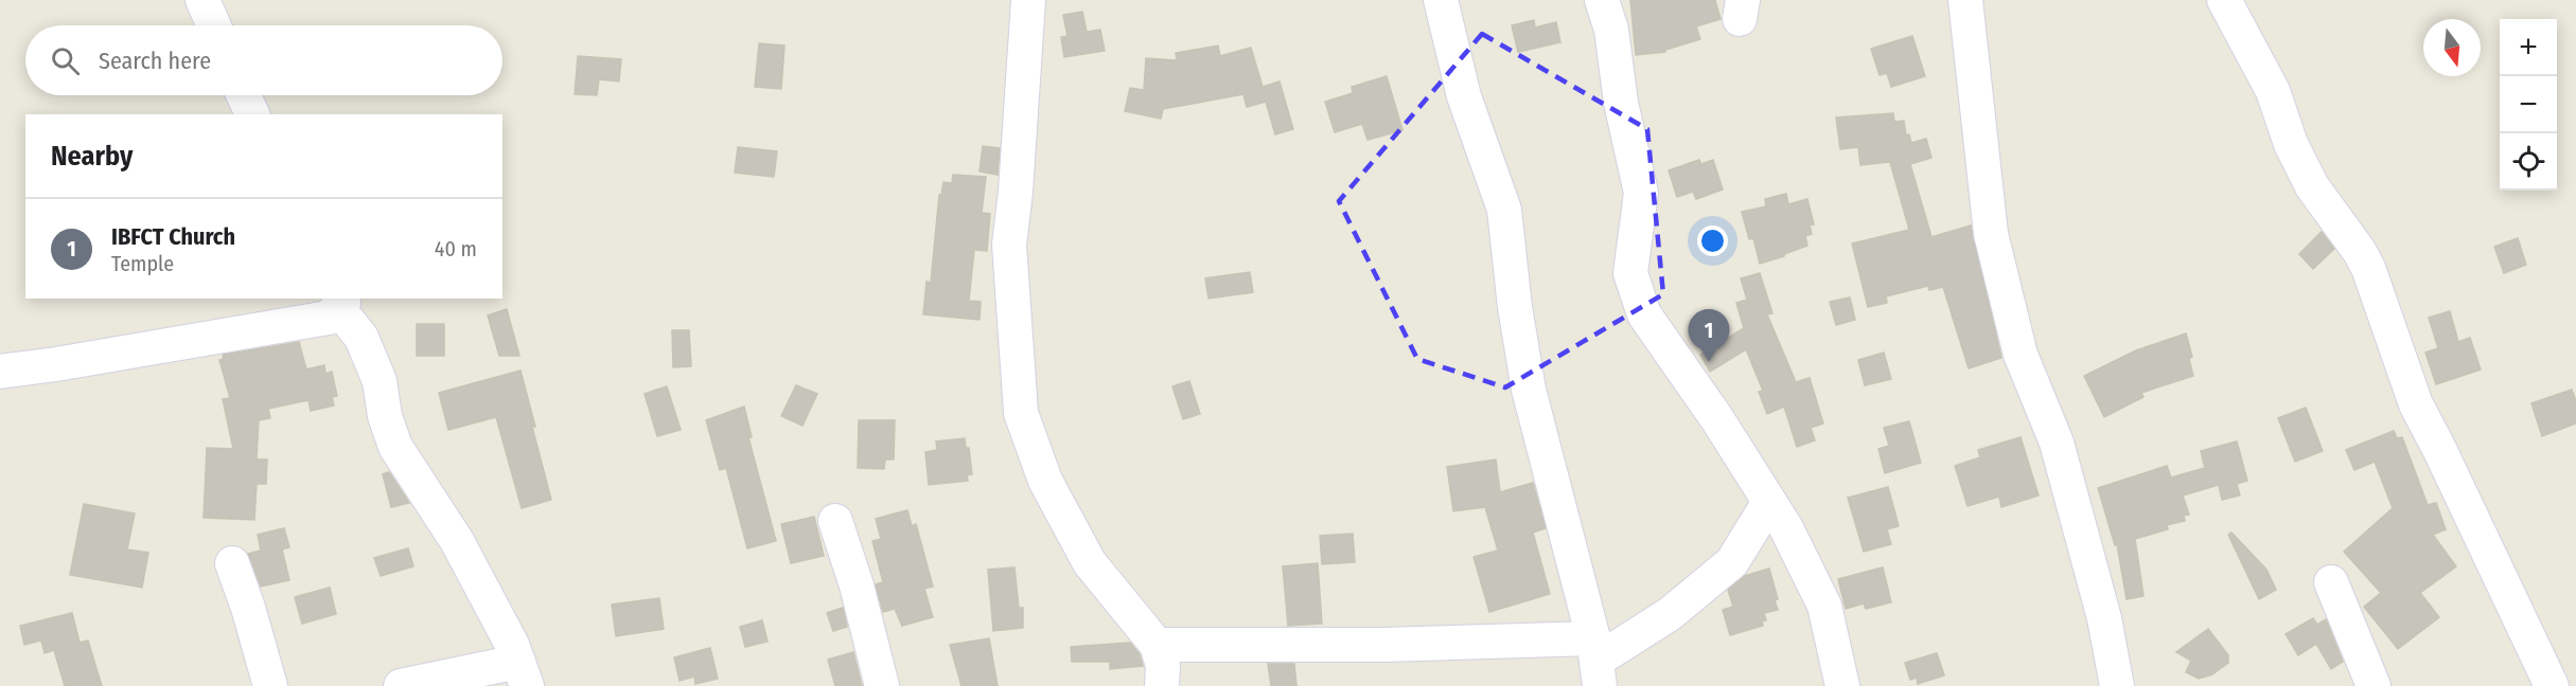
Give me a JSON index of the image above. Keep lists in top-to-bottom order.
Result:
{
  "north": "bottom",
  "page": {
    "map_buttons": ["+", "−"],
    "search": "Search here",
    "heading": "Nearby",
    "list": [
      {
        "mark": "1",
        "name": "IBFCT Church",
        "note": "Temple",
        "value": "40 m"
      }
    ],
    "pins": "1"
  }
}
